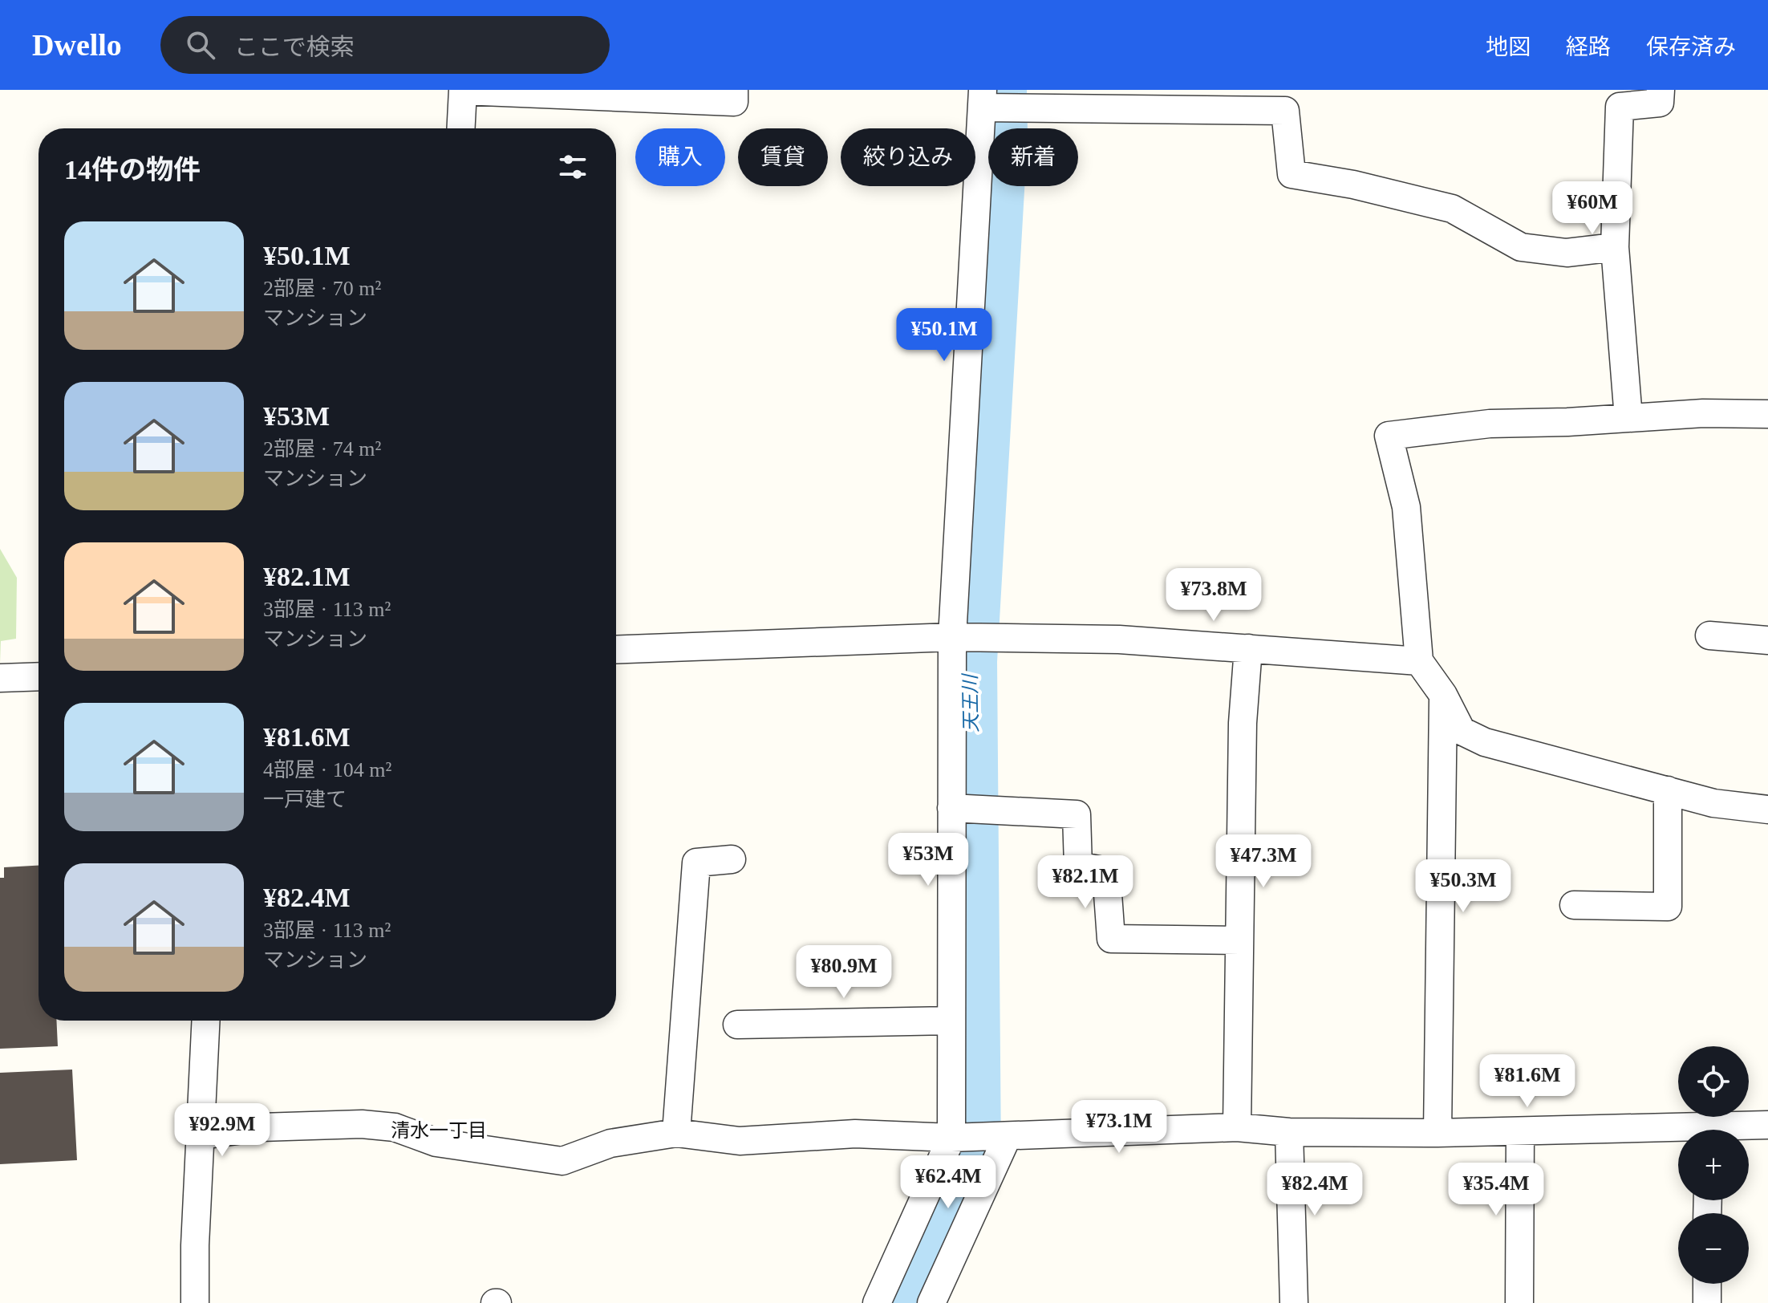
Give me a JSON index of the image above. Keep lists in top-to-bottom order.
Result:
{
  "districts": ["清水一丁目"],
  "water": ["天王川"],
  "page": {
    "header": "Dwello",
    "search": "ここで検索",
    "nav": ["地図", "経路", "保存済み"],
    "chip": [
      "購入",
      "賃貸",
      "絞り込み",
      "新着"
    ],
    "heading": "14件の物件",
    "price": [
      "¥60M",
      "¥50.1M",
      "¥73.8M",
      "¥53M",
      "¥47.3M",
      "¥82.1M",
      "¥50.3M",
      "¥80.9M",
      "¥81.6M",
      "¥73.1M",
      "¥92.9M",
      "¥62.4M",
      "¥82.4M",
      "¥35.4M"
    ],
    "list": [
      {
        "name": "¥50.1M",
        "note": "2部屋 · 70 m² · マンション"
      },
      {
        "name": "¥53M",
        "note": "2部屋 · 74 m² · マンション"
      },
      {
        "name": "¥82.1M",
        "note": "3部屋 · 113 m² · マンション"
      },
      {
        "name": "¥81.6M",
        "note": "4部屋 · 104 m² · 一戸建て"
      },
      {
        "name": "¥82.4M",
        "note": "3部屋 · 113 m² · マンション"
      }
    ],
    "map_buttons": ["+", "−"]
  }
}
